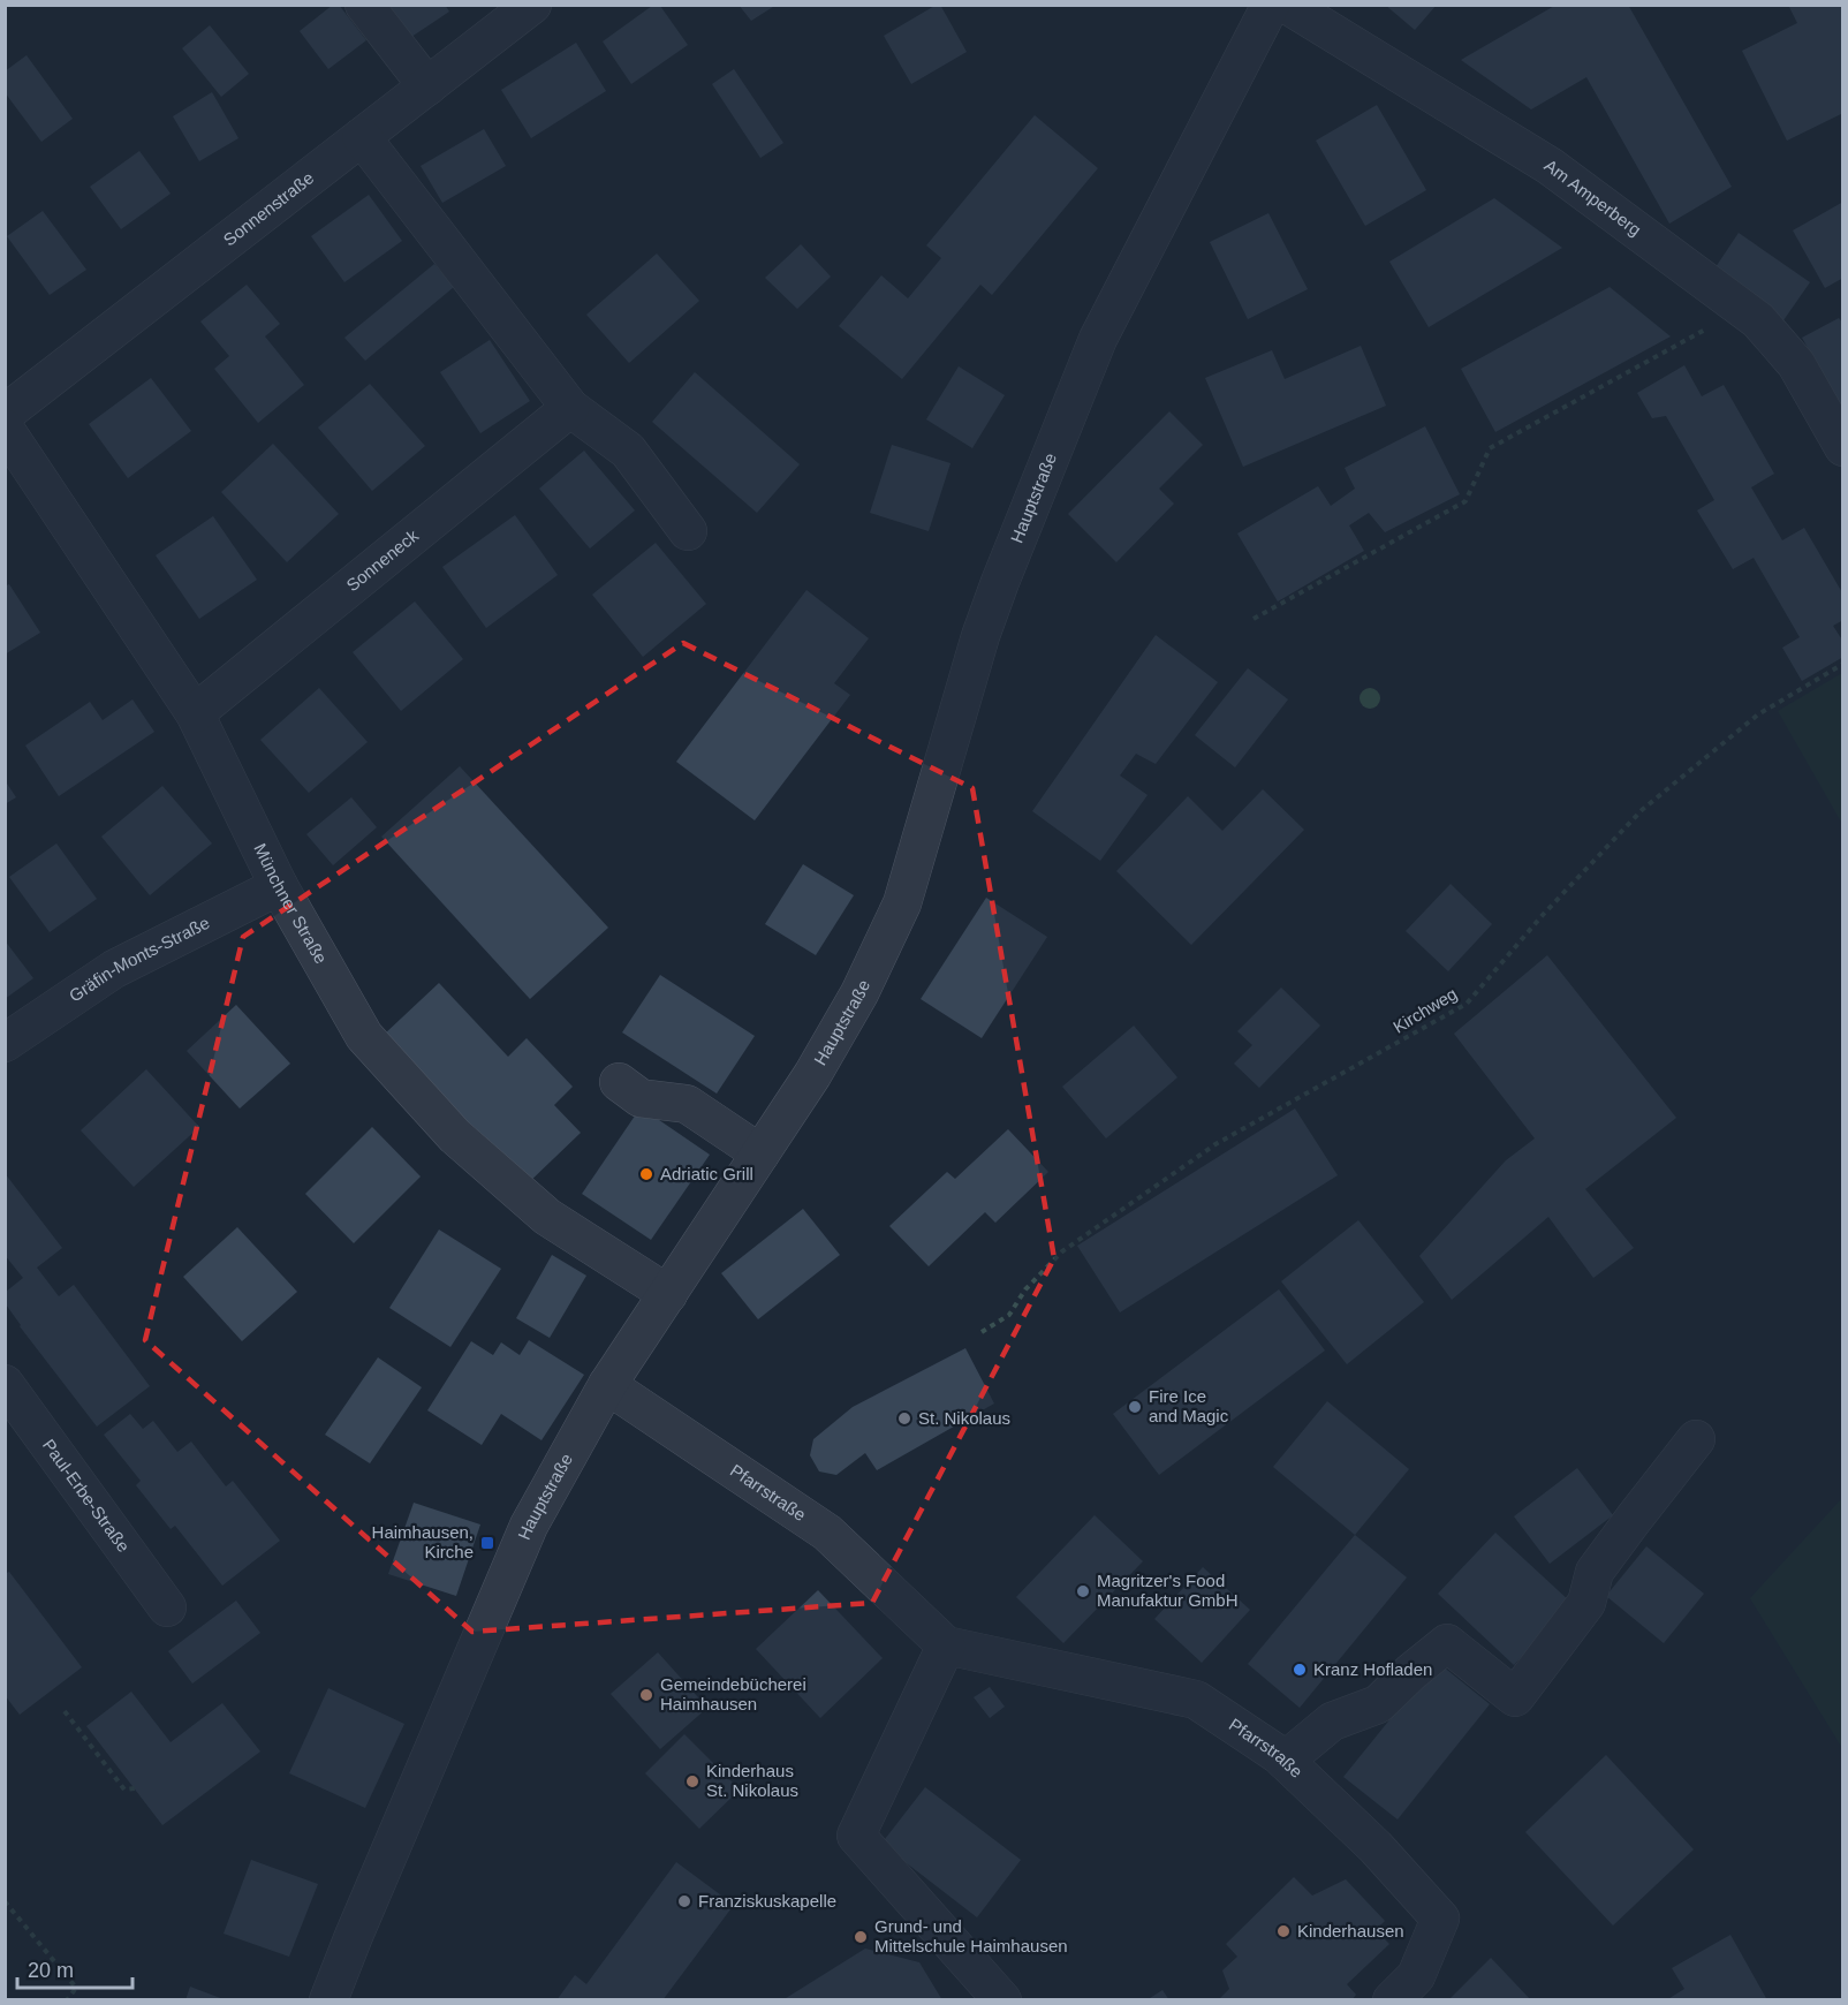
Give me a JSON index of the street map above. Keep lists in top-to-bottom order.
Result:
{
  "streets": {
    "street": [
      "Am Amperberg",
      "Sonnenstraße",
      "Hauptstraße",
      "Sonneneck",
      "Münchner Straße",
      "Gräfin-Monts-Straße",
      "Pfarrstraße",
      "Paul-Erbe-Straße"
    ],
    "path": ["Kirchweg"]
  },
  "crossings": [
    ["Hauptstraße", "Münchner Straße"],
    ["Hauptstraße", "Pfarrstraße"],
    ["Sonneneck", "Münchner Straße"],
    ["Münchner Straße", "Gräfin-Monts-Straße"]
  ],
  "places": {
    "other": [
      "Adriatic Grill",
      "Fire Ice and Magic",
      "St. Nikolaus",
      "Magritzer's Food Manufaktur GmbH",
      "Kranz Hofladen",
      "Gemeindebücherei Haimhausen",
      "Kinderhaus St. Nikolaus",
      "Franziskuskapelle",
      "Kinderhausen",
      "Grund- und Mittelschule Haimhausen"
    ],
    "transit": ["Haimhausen, Kirche"]
  },
  "scale_bar": "20 m"
}
